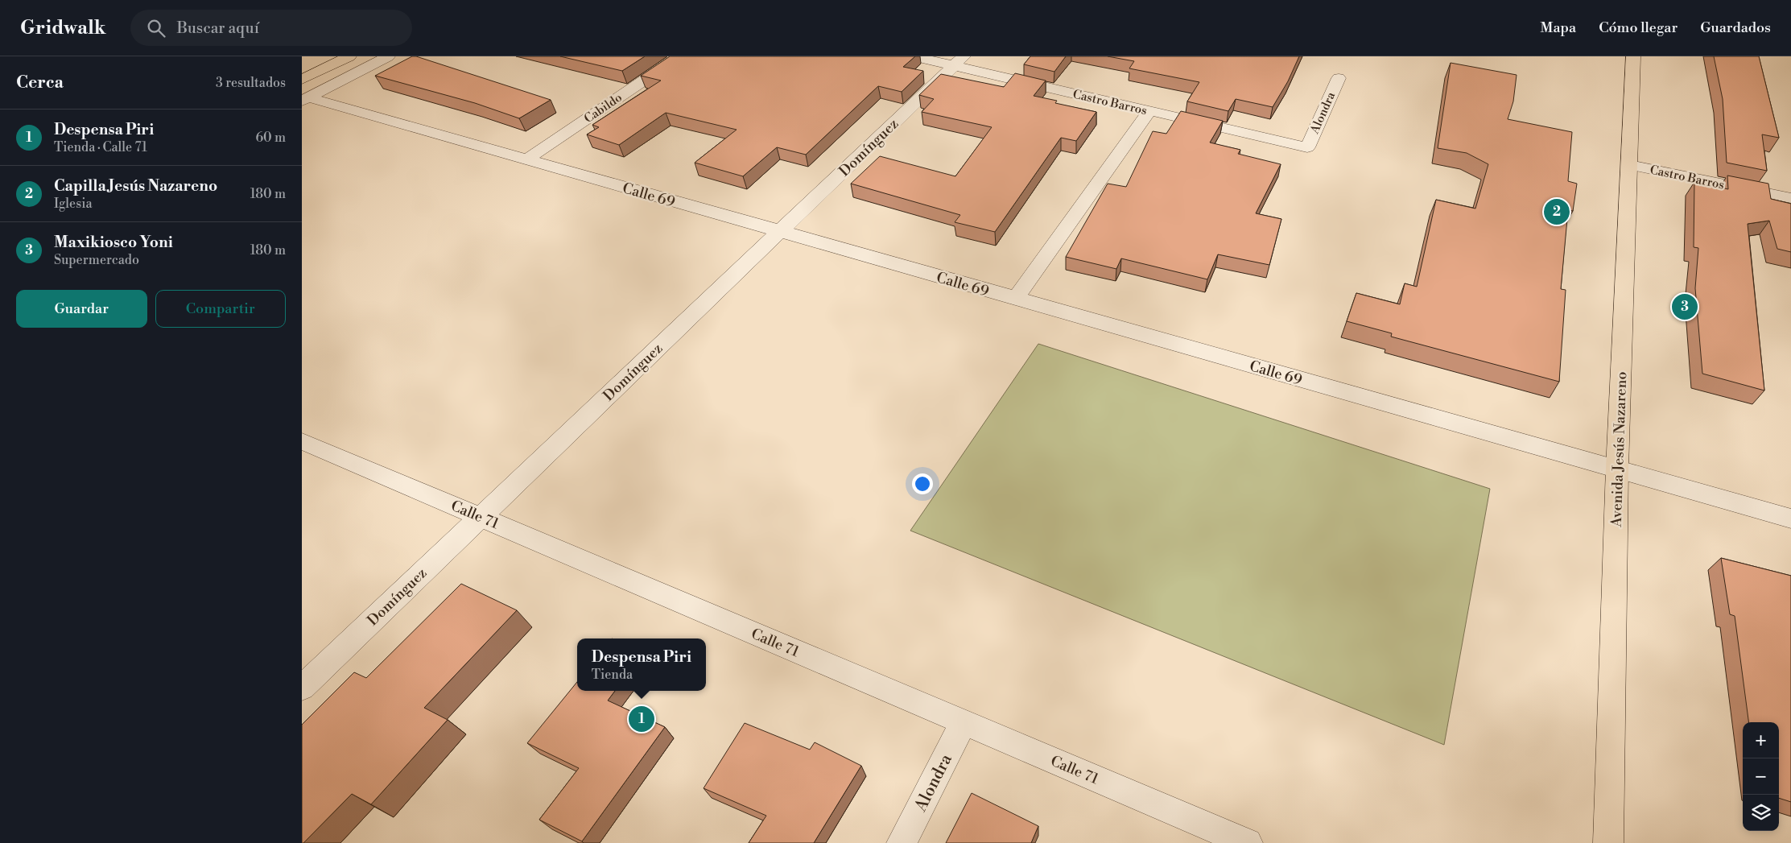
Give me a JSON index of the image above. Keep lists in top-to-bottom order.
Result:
{
  "streets": {
    "main road": ["Avenida Jesús Nazareno"],
    "street": [
      "Castro Barros",
      "Cabildo",
      "Alondra",
      "Domínguez",
      "Calle 69",
      "Calle 71"
    ]
  },
  "crossings": [
    ["Castro Barros", "Alondra"],
    ["Castro Barros", "Domínguez"],
    ["Castro Barros", "Avenida Jesús Nazareno"],
    ["Cabildo", "Calle 69"],
    ["Alondra", "Calle 71"],
    ["Domínguez", "Calle 69"],
    ["Domínguez", "Calle 71"],
    ["Calle 69", "Avenida Jesús Nazareno"]
  ],
  "page": {
    "header": "Gridwalk",
    "search": "Buscar aquí",
    "nav": ["Mapa", "Cómo llegar", "Guardados"],
    "heading": ["Cerca", "3 resultados"],
    "list": [
      {
        "mark": "1",
        "name": "Despensa Piri",
        "note": "Tienda · Calle 71",
        "value": "60 m"
      },
      {
        "mark": "2",
        "name": "Capilla Jesús Nazareno",
        "note": "Iglesia",
        "value": "180 m"
      },
      {
        "mark": "3",
        "name": "Maxikiosco Yoni",
        "note": "Supermercado",
        "value": "180 m"
      }
    ],
    "pins": ["2", "3", "1"],
    "buttons": ["Guardar", "Compartir"],
    "popup": ["Despensa Piri", "Tienda"],
    "map_buttons": ["+", "−"]
  }
}
